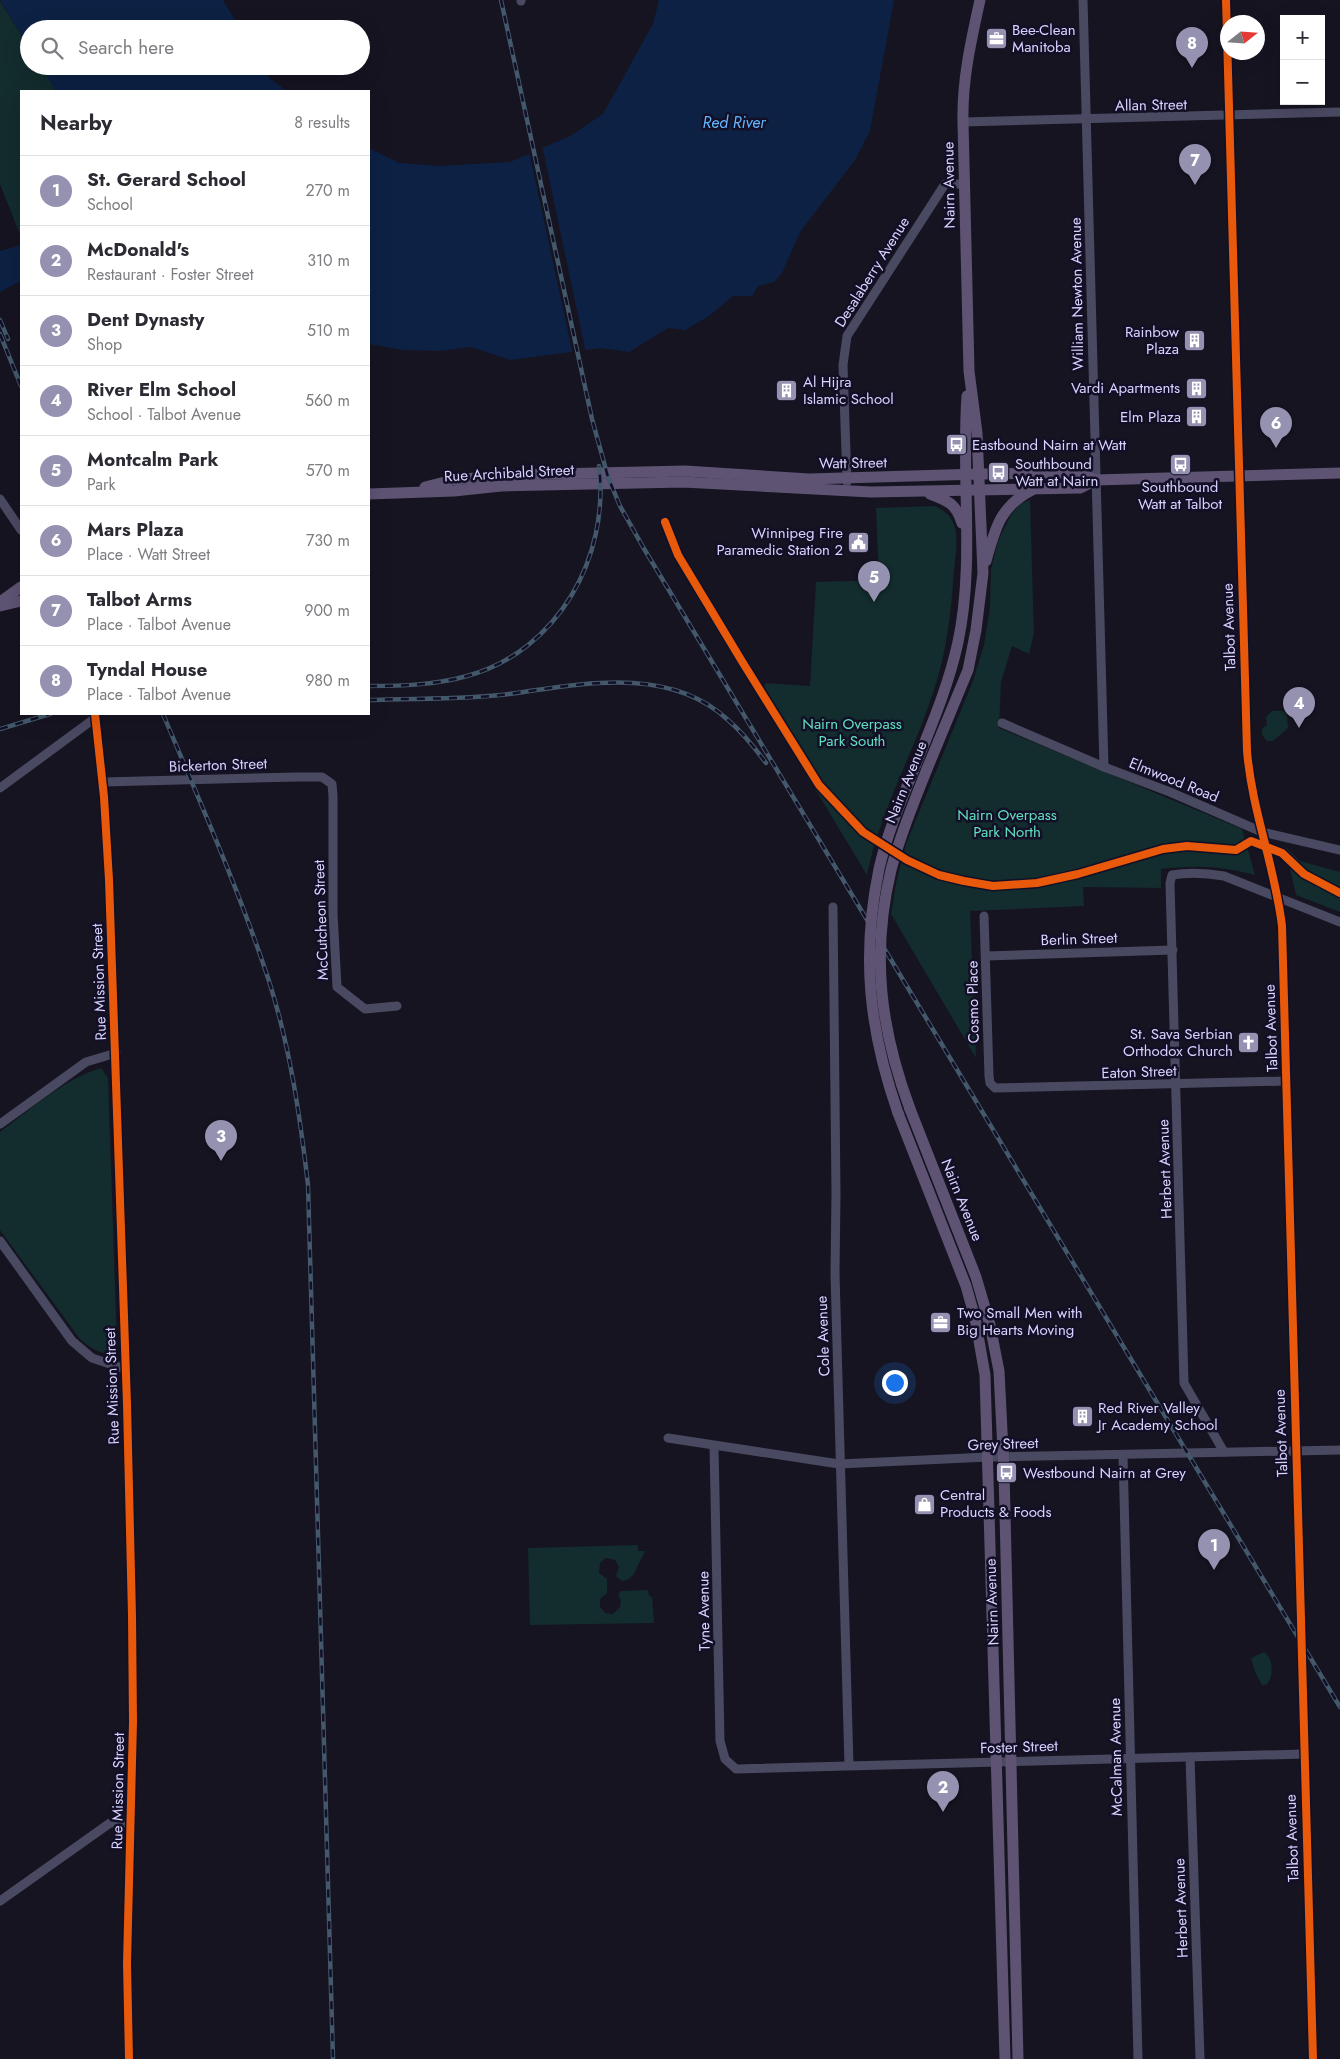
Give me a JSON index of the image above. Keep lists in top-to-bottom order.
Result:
{
  "streets": {
    "main road": ["Nairn Avenue", "Watt Street", "Rue Archibald Street"],
    "street": [
      "Allan Street",
      "Desalaberry Avenue",
      "William Newton Avenue",
      "Talbot Avenue",
      "Bickerton Street",
      "Elmwood Road",
      "McCutcheon Street",
      "Berlin Street",
      "Rue Mission Street",
      "Cosmo Place",
      "Eaton Street",
      "Herbert Avenue",
      "Cole Avenue",
      "Grey Street",
      "Tyne Avenue",
      "Foster Street",
      "McCalman Avenue"
    ]
  },
  "crossings": [
    ["Allan Street", "Nairn Avenue"],
    ["Allan Street", "William Newton Avenue"],
    ["Allan Street", "Talbot Avenue"],
    ["Nairn Avenue", "Desalaberry Avenue"],
    ["Nairn Avenue", "Watt Street"],
    ["Nairn Avenue", "Grey Street"],
    ["Nairn Avenue", "Foster Street"],
    ["Desalaberry Avenue", "Watt Street"],
    ["William Newton Avenue", "Watt Street"],
    ["William Newton Avenue", "Elmwood Road"],
    ["Watt Street", "Rue Archibald Street"],
    ["Watt Street", "Talbot Avenue"],
    ["Talbot Avenue", "Elmwood Road"],
    ["Talbot Avenue", "Eaton Street"],
    ["Talbot Avenue", "Herbert Avenue"],
    ["Talbot Avenue", "Grey Street"],
    ["Talbot Avenue", "Foster Street"],
    ["Bickerton Street", "McCutcheon Street"],
    ["Bickerton Street", "Rue Mission Street"],
    ["Berlin Street", "Cosmo Place"],
    ["Berlin Street", "Herbert Avenue"],
    ["Cosmo Place", "Eaton Street"],
    ["Eaton Street", "Herbert Avenue"],
    ["Herbert Avenue", "Grey Street"],
    ["Herbert Avenue", "Foster Street"],
    ["Cole Avenue", "Grey Street"],
    ["Cole Avenue", "Foster Street"],
    ["Grey Street", "Tyne Avenue"],
    ["Grey Street", "McCalman Avenue"],
    ["Tyne Avenue", "Foster Street"],
    ["Foster Street", "McCalman Avenue"]
  ],
  "water": ["Red River"],
  "parks": ["Nairn Overpass Park South", "Nairn Overpass Park North"],
  "places": {
    "office": ["Bee-Clean Manitoba", "Two Small Men with Big Hearts Moving"],
    "building": [
      "Rainbow Plaza",
      "Vardi Apartments",
      "Al Hijra Islamic School",
      "Elm Plaza",
      "Red River Valley Jr Academy School"
    ],
    "bus stop": [
      "Eastbound Nairn at Watt",
      "Southbound Watt at Talbot",
      "Southbound Watt at Nairn",
      "Westbound Nairn at Grey"
    ],
    "public building": ["Winnipeg Fire Paramedic Station 2"],
    "church": ["St. Sava Serbian Orthodox Church"],
    "shop": ["Central Products & Foods"]
  },
  "north": "right",
  "page": {
    "map_buttons": ["+", "−"],
    "search": "Search here",
    "pins": [
      "8",
      "7",
      "6",
      "5",
      "4",
      "3",
      "1",
      "2"
    ],
    "heading": ["Nearby", "8 results"],
    "list": [
      {
        "mark": "1",
        "name": "St. Gerard School",
        "note": "School",
        "value": "270 m"
      },
      {
        "mark": "2",
        "name": "McDonald's",
        "note": "Restaurant · Foster Street",
        "value": "310 m"
      },
      {
        "mark": "3",
        "name": "Dent Dynasty",
        "note": "Shop",
        "value": "510 m"
      },
      {
        "mark": "4",
        "name": "River Elm School",
        "note": "School · Talbot Avenue",
        "value": "560 m"
      },
      {
        "mark": "5",
        "name": "Montcalm Park",
        "note": "Park",
        "value": "570 m"
      },
      {
        "mark": "6",
        "name": "Mars Plaza",
        "note": "Place · Watt Street",
        "value": "730 m"
      },
      {
        "mark": "7",
        "name": "Talbot Arms",
        "note": "Place · Talbot Avenue",
        "value": "900 m"
      },
      {
        "mark": "8",
        "name": "Tyndal House",
        "note": "Place · Talbot Avenue",
        "value": "980 m"
      }
    ]
  }
}
